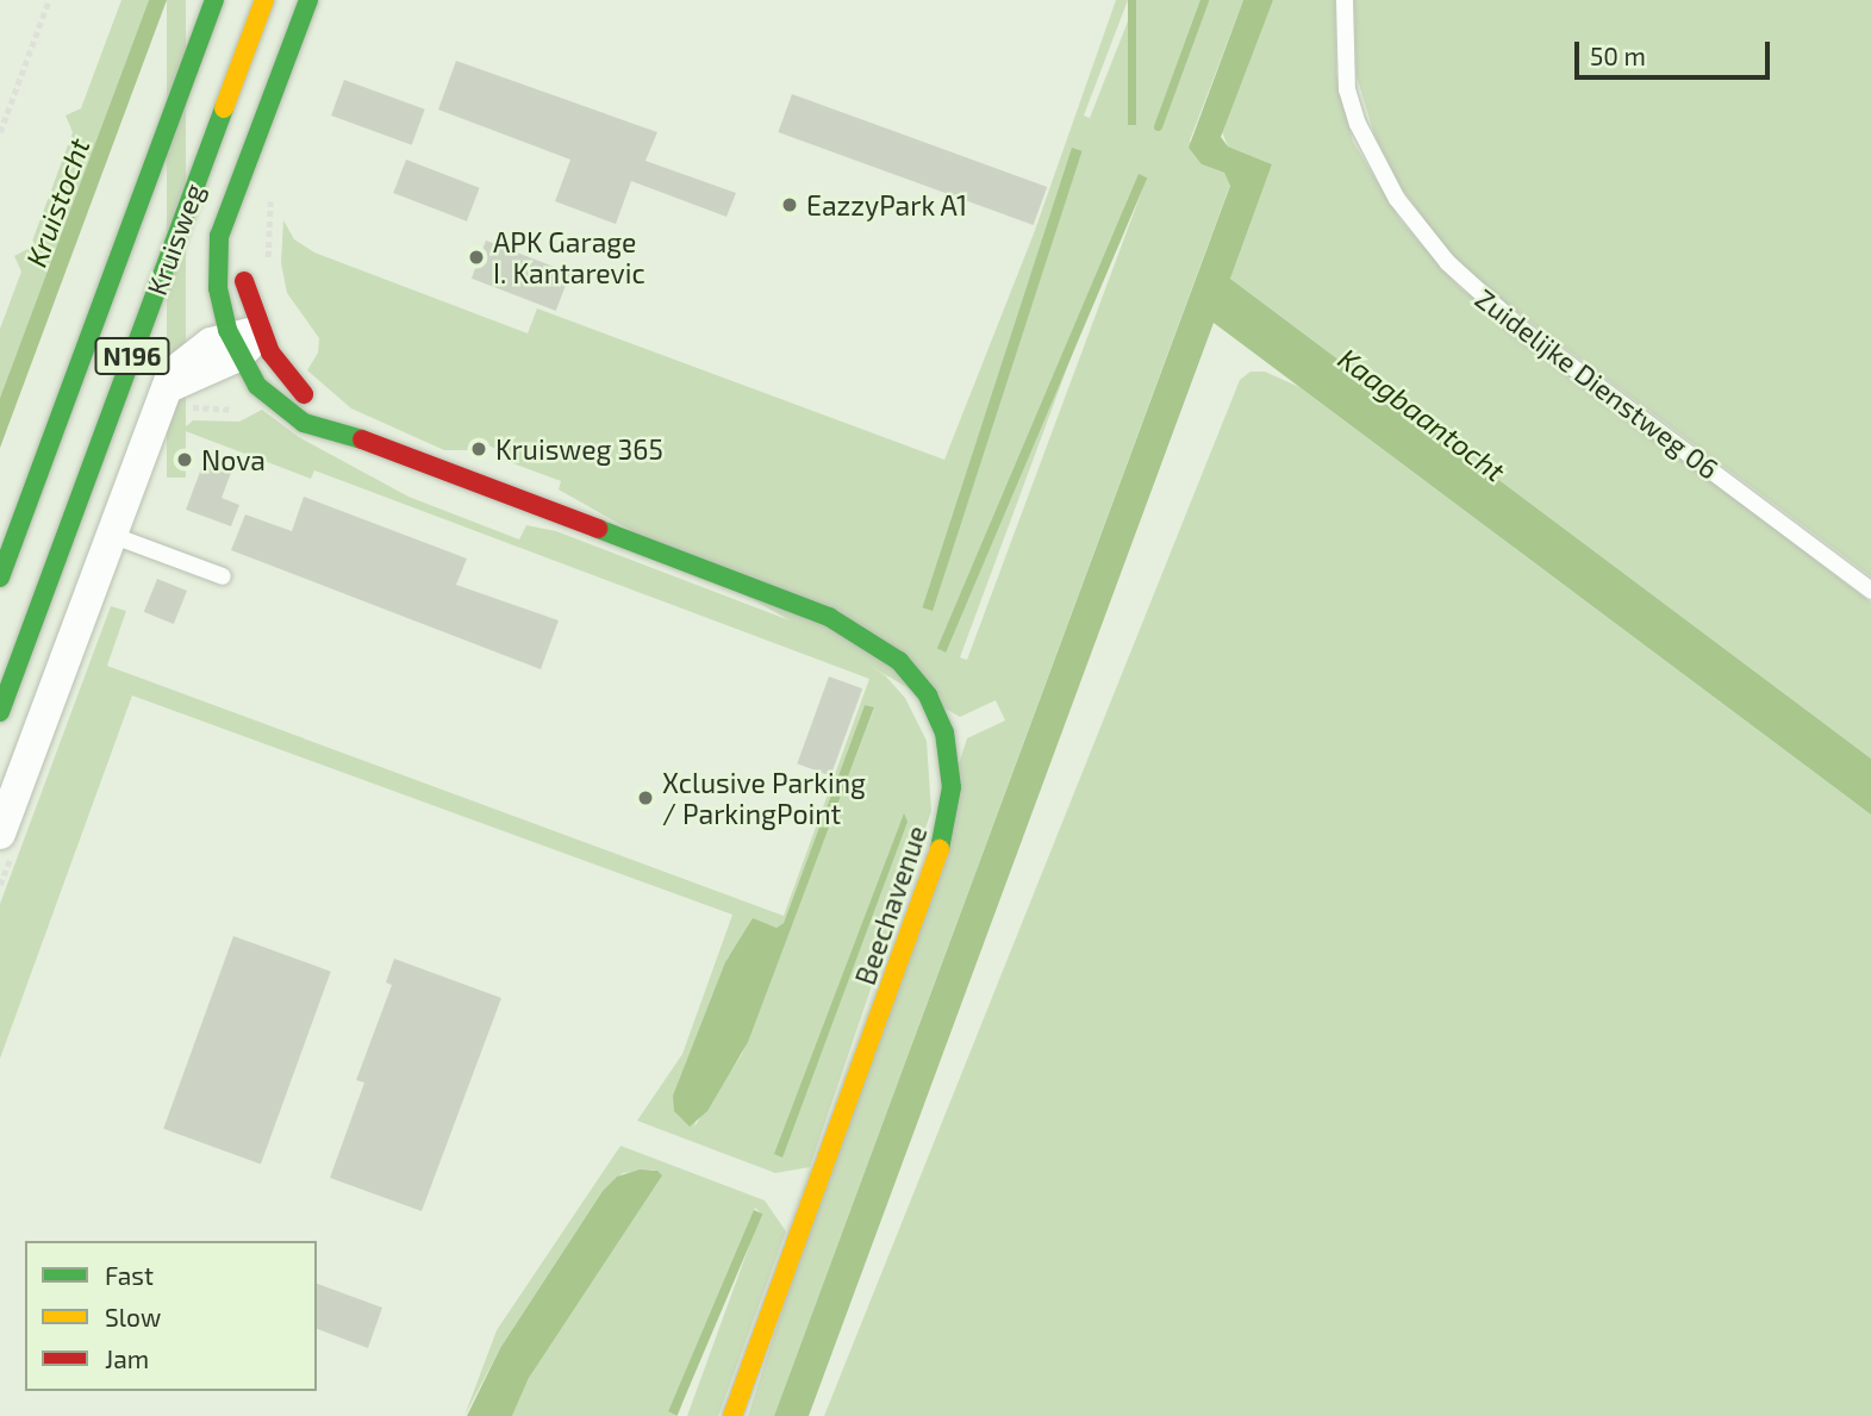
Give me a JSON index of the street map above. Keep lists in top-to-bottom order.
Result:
{
  "streets": {
    "main road": ["Kruisweg", "N196", "Beechavenue"],
    "lane": ["Zuidelijke Dienstweg 06"]
  },
  "crossings": [
    ["Kruisweg", "Beechavenue"]
  ],
  "water": ["Kruistocht", "Kaagbaantocht"],
  "places": [
    "EazzyPark A1",
    "APK Garage I. Kantarevic",
    "Kruisweg 365",
    "Nova",
    "Xclusive Parking / ParkingPoint"
  ],
  "legend": ["Fast", "Slow", "Jam"],
  "scale_bar": "50 m"
}
